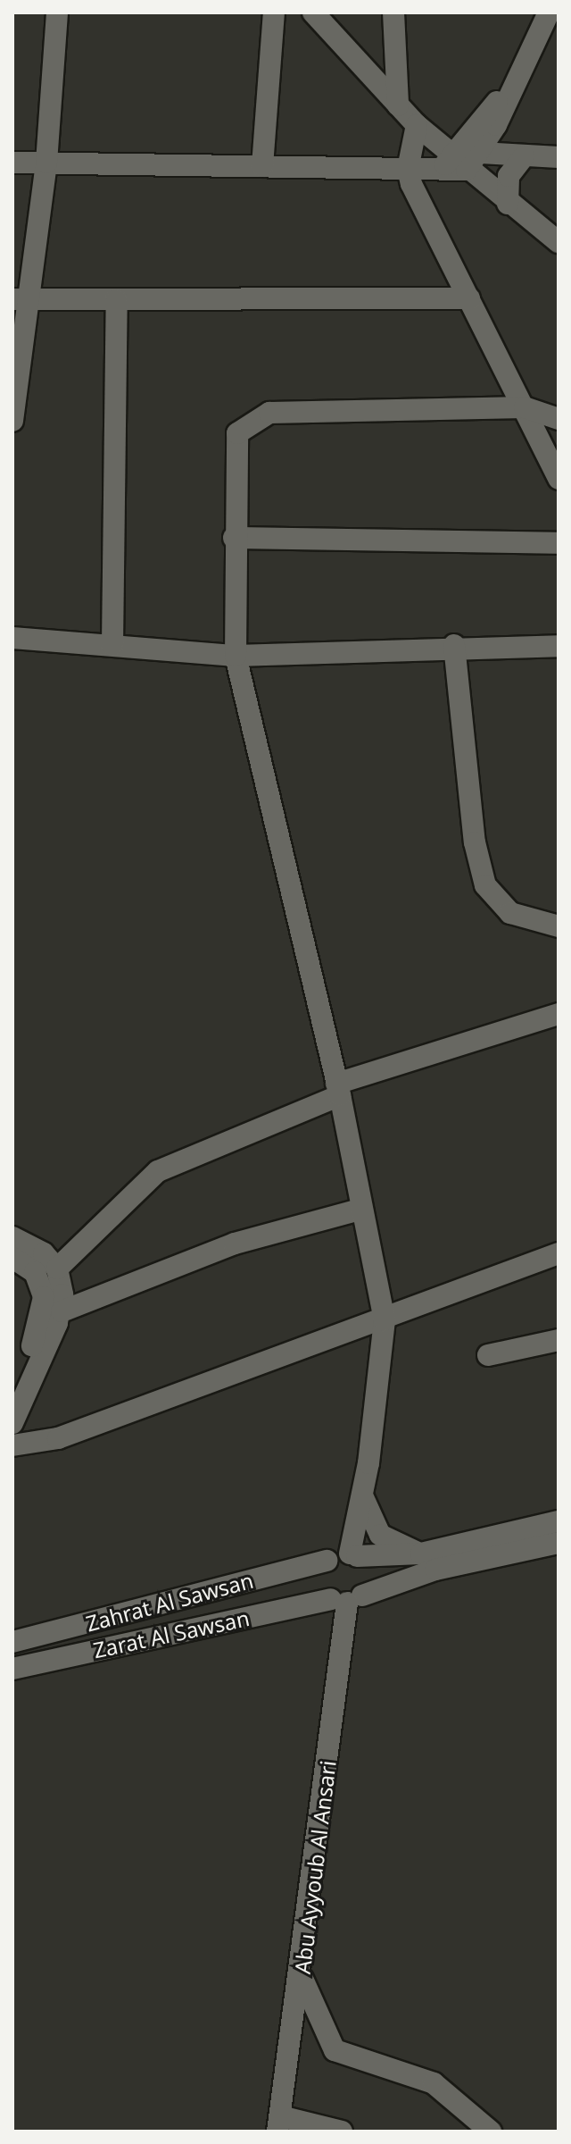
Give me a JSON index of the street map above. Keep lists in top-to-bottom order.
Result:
{
  "streets": {
    "street": ["Zahrat Al Sawsan", "Zarat Al Sawsan", "Abu Ayyoub Al Ansari"]
  },
  "crossings": [
    ["Zarat Al Sawsan", "Abu Ayyoub Al Ansari"]
  ]
}
